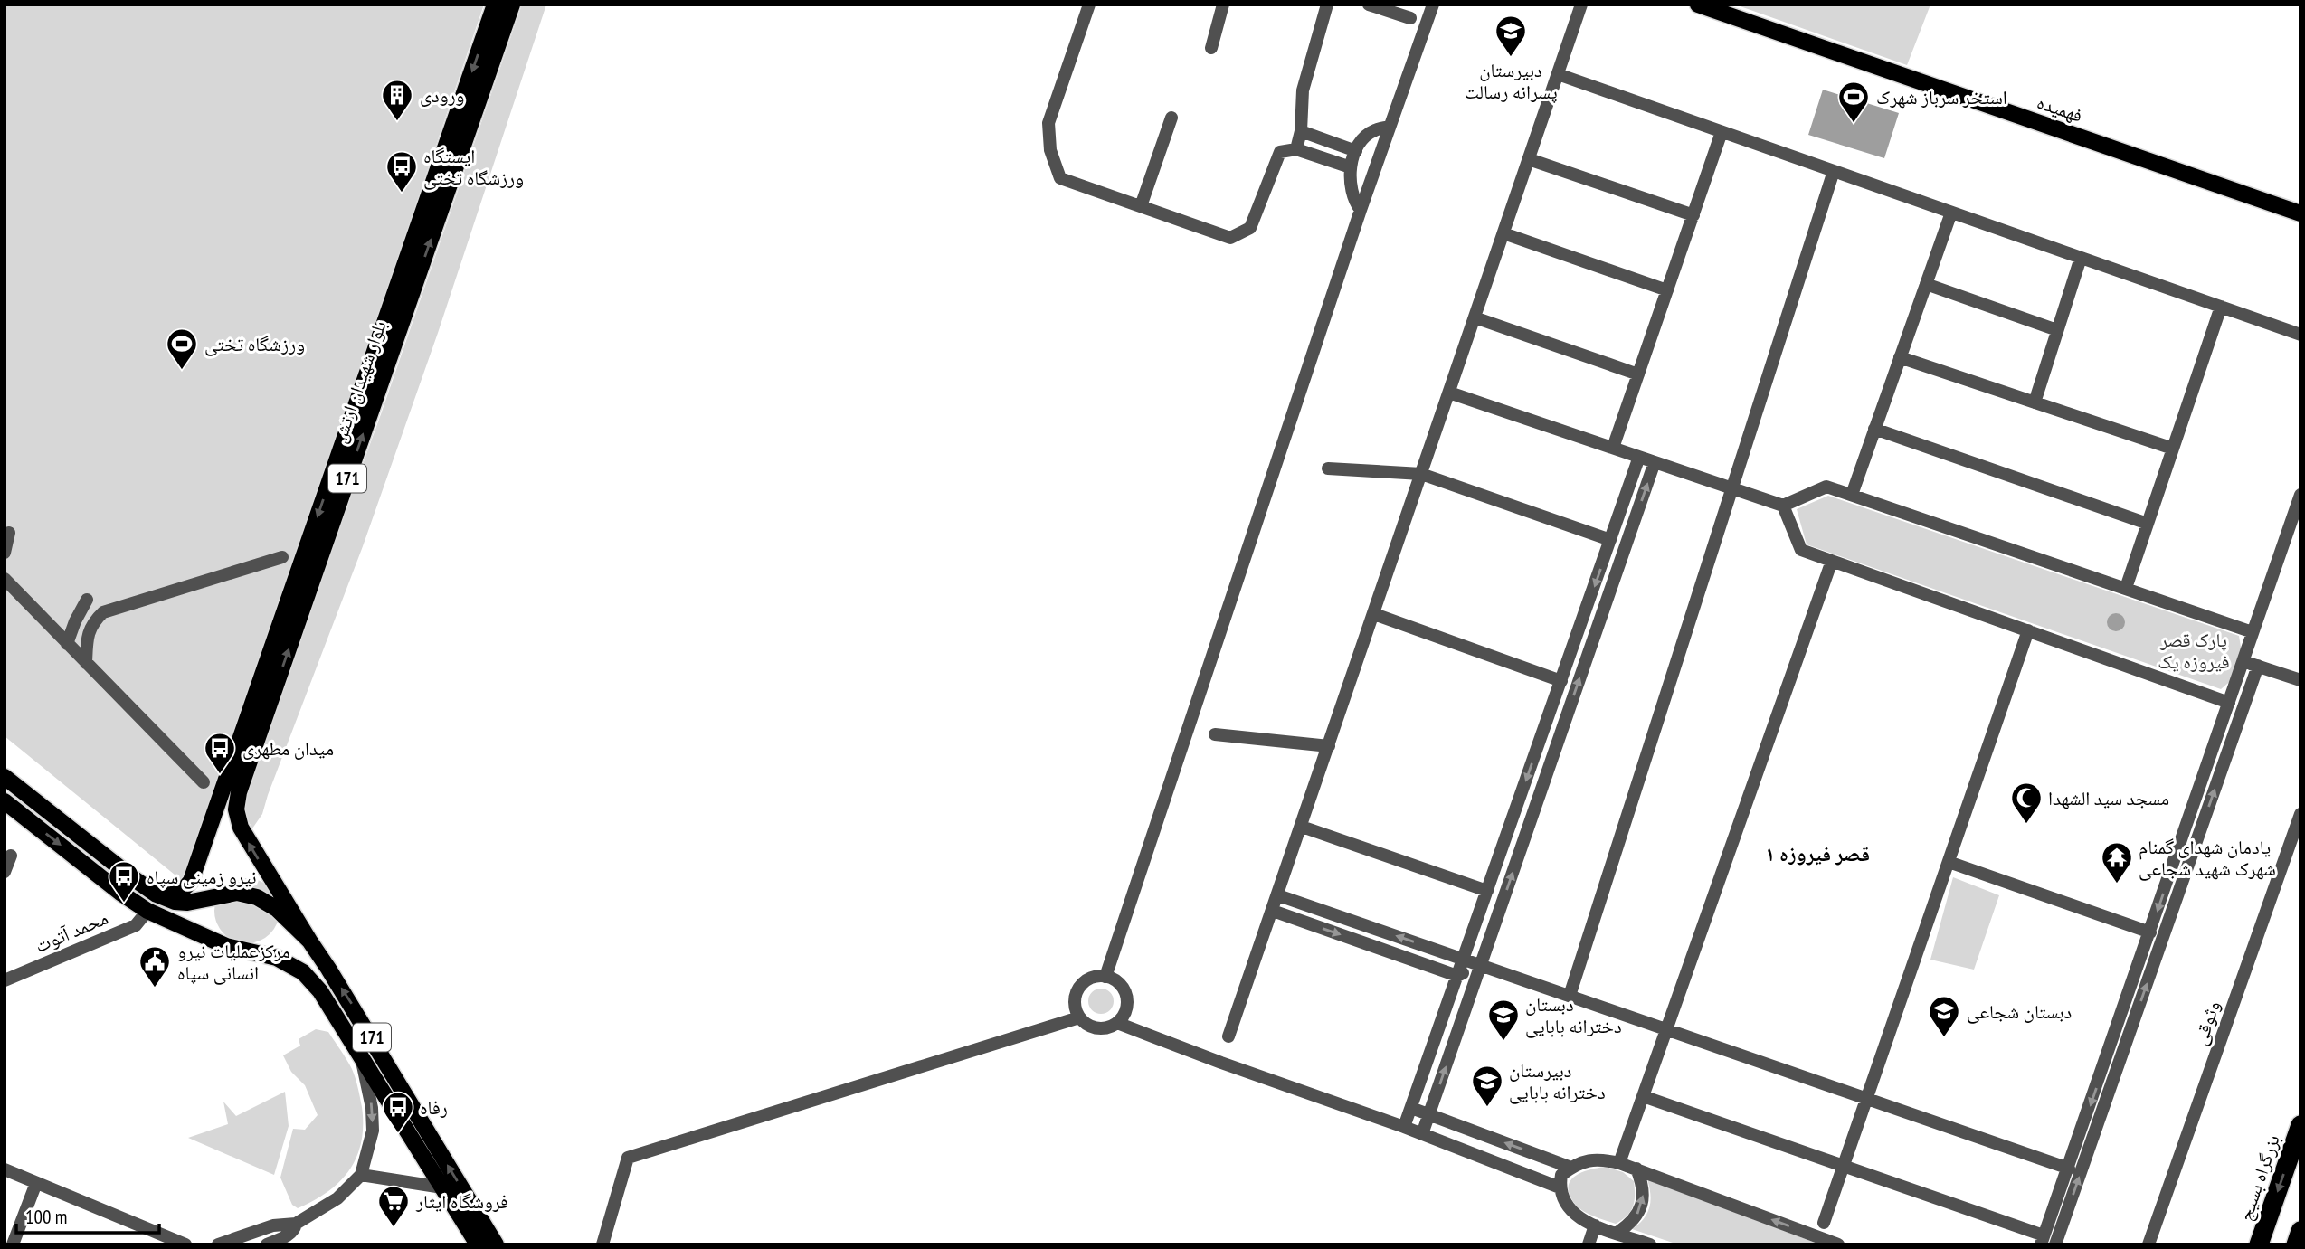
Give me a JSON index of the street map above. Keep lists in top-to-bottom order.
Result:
{
  "streets": {
    "highway": ["بزرگراه بسیج"],
    "main road": ["فهمیده", "بلوار شهیدان ارتش", "171"],
    "street": ["محمد آتوت", "وثوقی"]
  },
  "crossings": [
    ["بلوار شهیدان ارتش", "171"],
    ["171", "محمد آتوت"]
  ],
  "one_way": ["بزرگراه بسیج"],
  "districts": ["قصر فیروزه ۱"],
  "parks": ["پارک قصر فیروزه یک"],
  "places": {
    "school or university": [
      "دبیرستان پسرانه رسالت",
      "دبستان شجاعی",
      "دبستان دخترانه بابایی",
      "دبیرستان دخترانه بابایی"
    ],
    "building": ["ورودی"],
    "sports": ["استخر سرباز شهرک", "ورزشگاه تختی"],
    "bus stop": [
      "ایستگاه ورزشگاه تختی",
      "میدان مطهری",
      "نیرو زمینی سپاه",
      "رفاه"
    ],
    "mosque": ["مسجد سید الشهدا"],
    "temple": ["یادمان شهدای گمنام شهرک شهید شجاعی"],
    "public building": ["مرکزعملیات نیرو انسانی سپاه"],
    "supermarket": ["فروشگاه ایثار"]
  },
  "scale_bar": "100 m"
}
